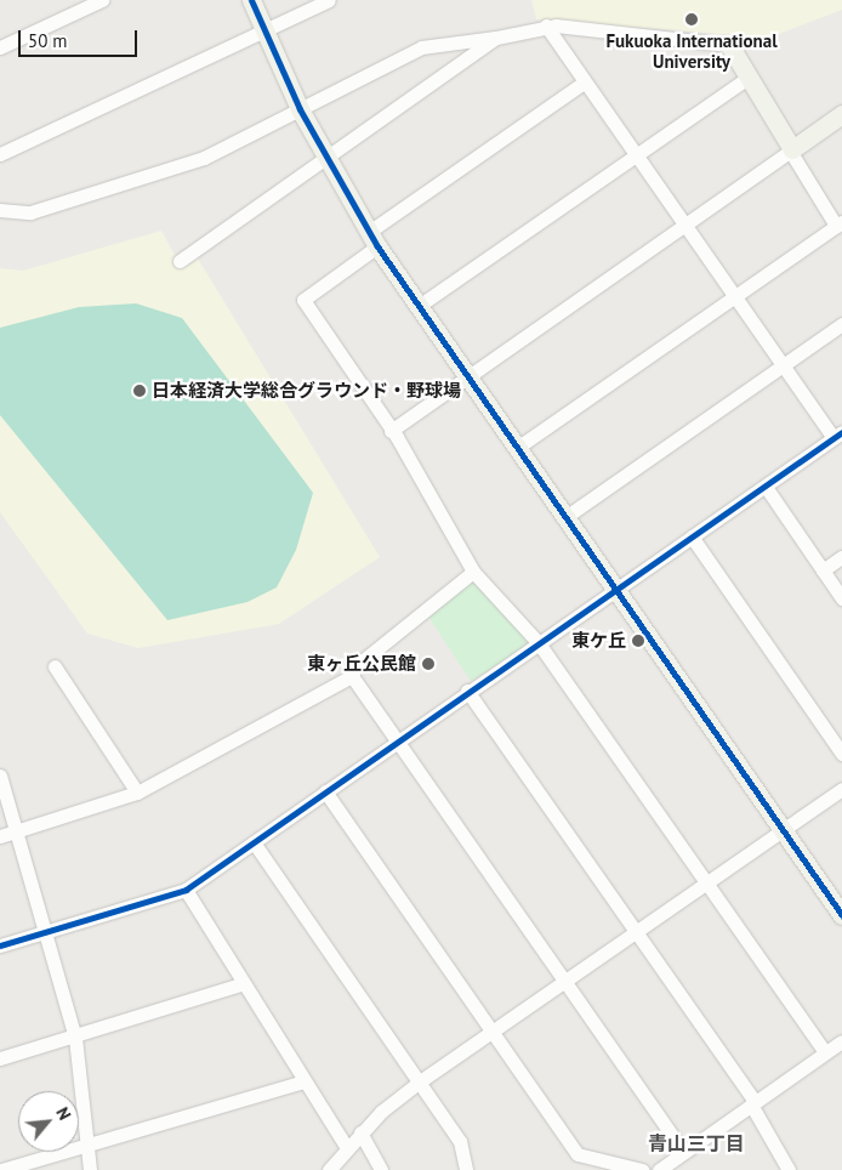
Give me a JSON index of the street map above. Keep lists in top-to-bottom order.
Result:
{
  "districts": ["青山三丁目"],
  "places": [
    "Fukuoka International University",
    "日本経済大学総合グラウンド・野球場",
    "東ケ丘",
    "東ヶ丘公民館"
  ],
  "scale_bar": "50 m",
  "north": "top right"
}
